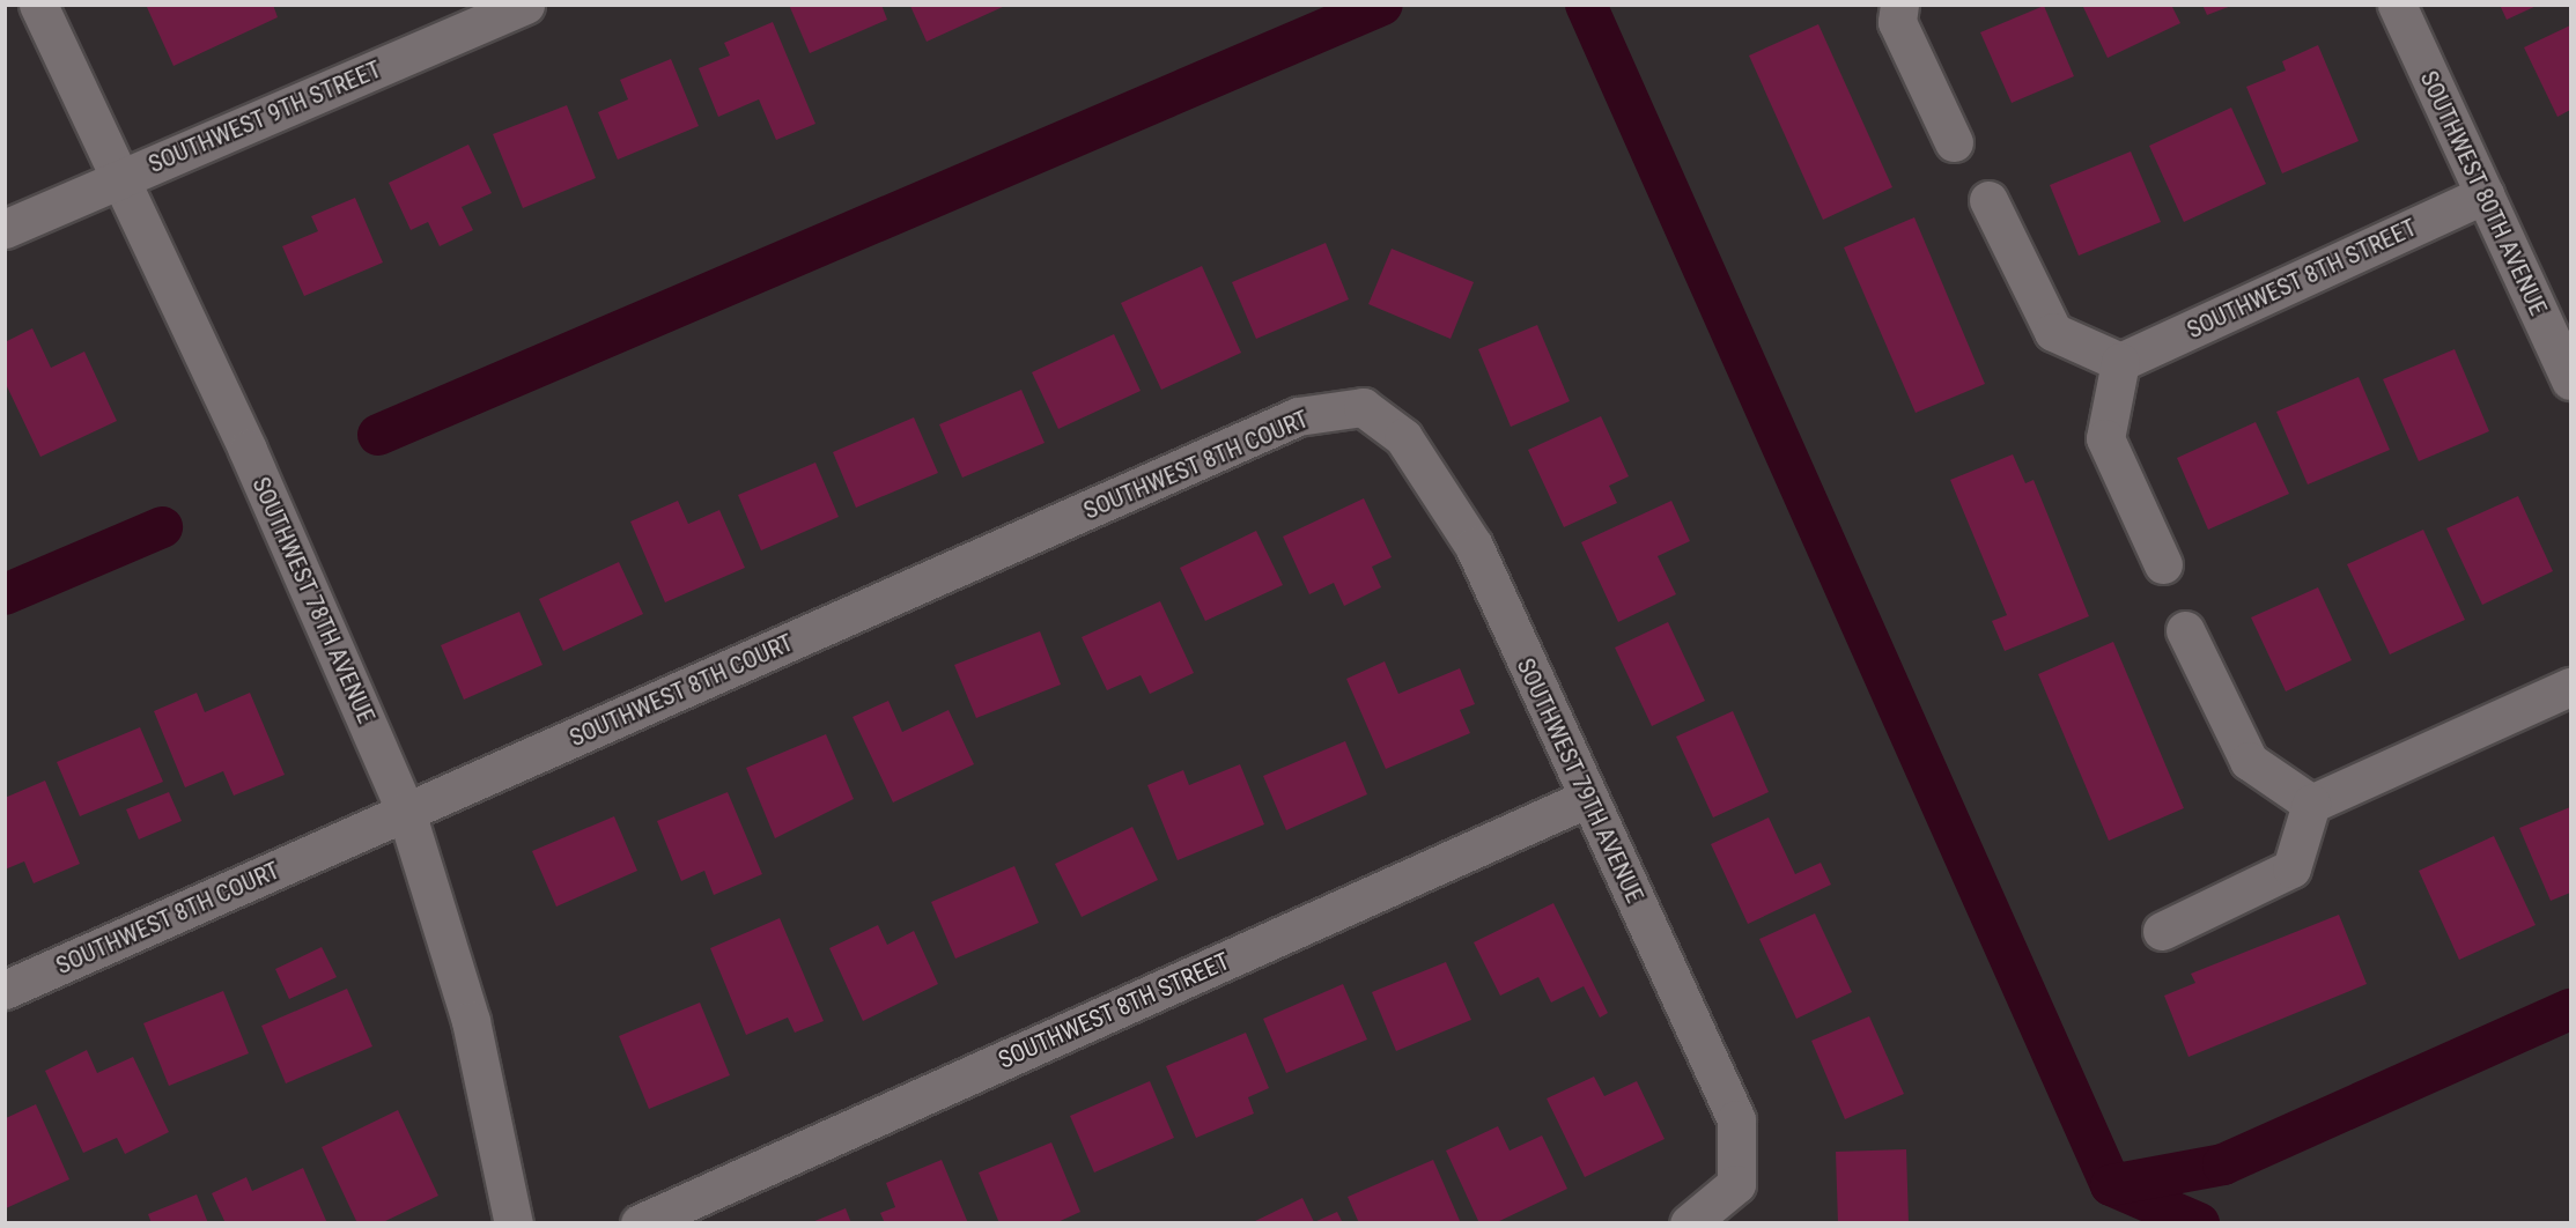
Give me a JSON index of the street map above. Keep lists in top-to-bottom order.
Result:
{
  "streets": {
    "street": [
      "SOUTHWEST 9TH STREET",
      "SOUTHWEST 80TH AVENUE",
      "SOUTHWEST 8TH STREET",
      "SOUTHWEST 8TH COURT",
      "SOUTHWEST 78TH AVENUE",
      "SOUTHWEST 79TH AVENUE"
    ]
  },
  "crossings": [
    ["SOUTHWEST 9TH STREET", "SOUTHWEST 78TH AVENUE"],
    ["SOUTHWEST 80TH AVENUE", "SOUTHWEST 8TH STREET"],
    ["SOUTHWEST 8TH STREET", "SOUTHWEST 79TH AVENUE"],
    ["SOUTHWEST 8TH COURT", "SOUTHWEST 78TH AVENUE"],
    ["SOUTHWEST 8TH COURT", "SOUTHWEST 79TH AVENUE"]
  ]
}
